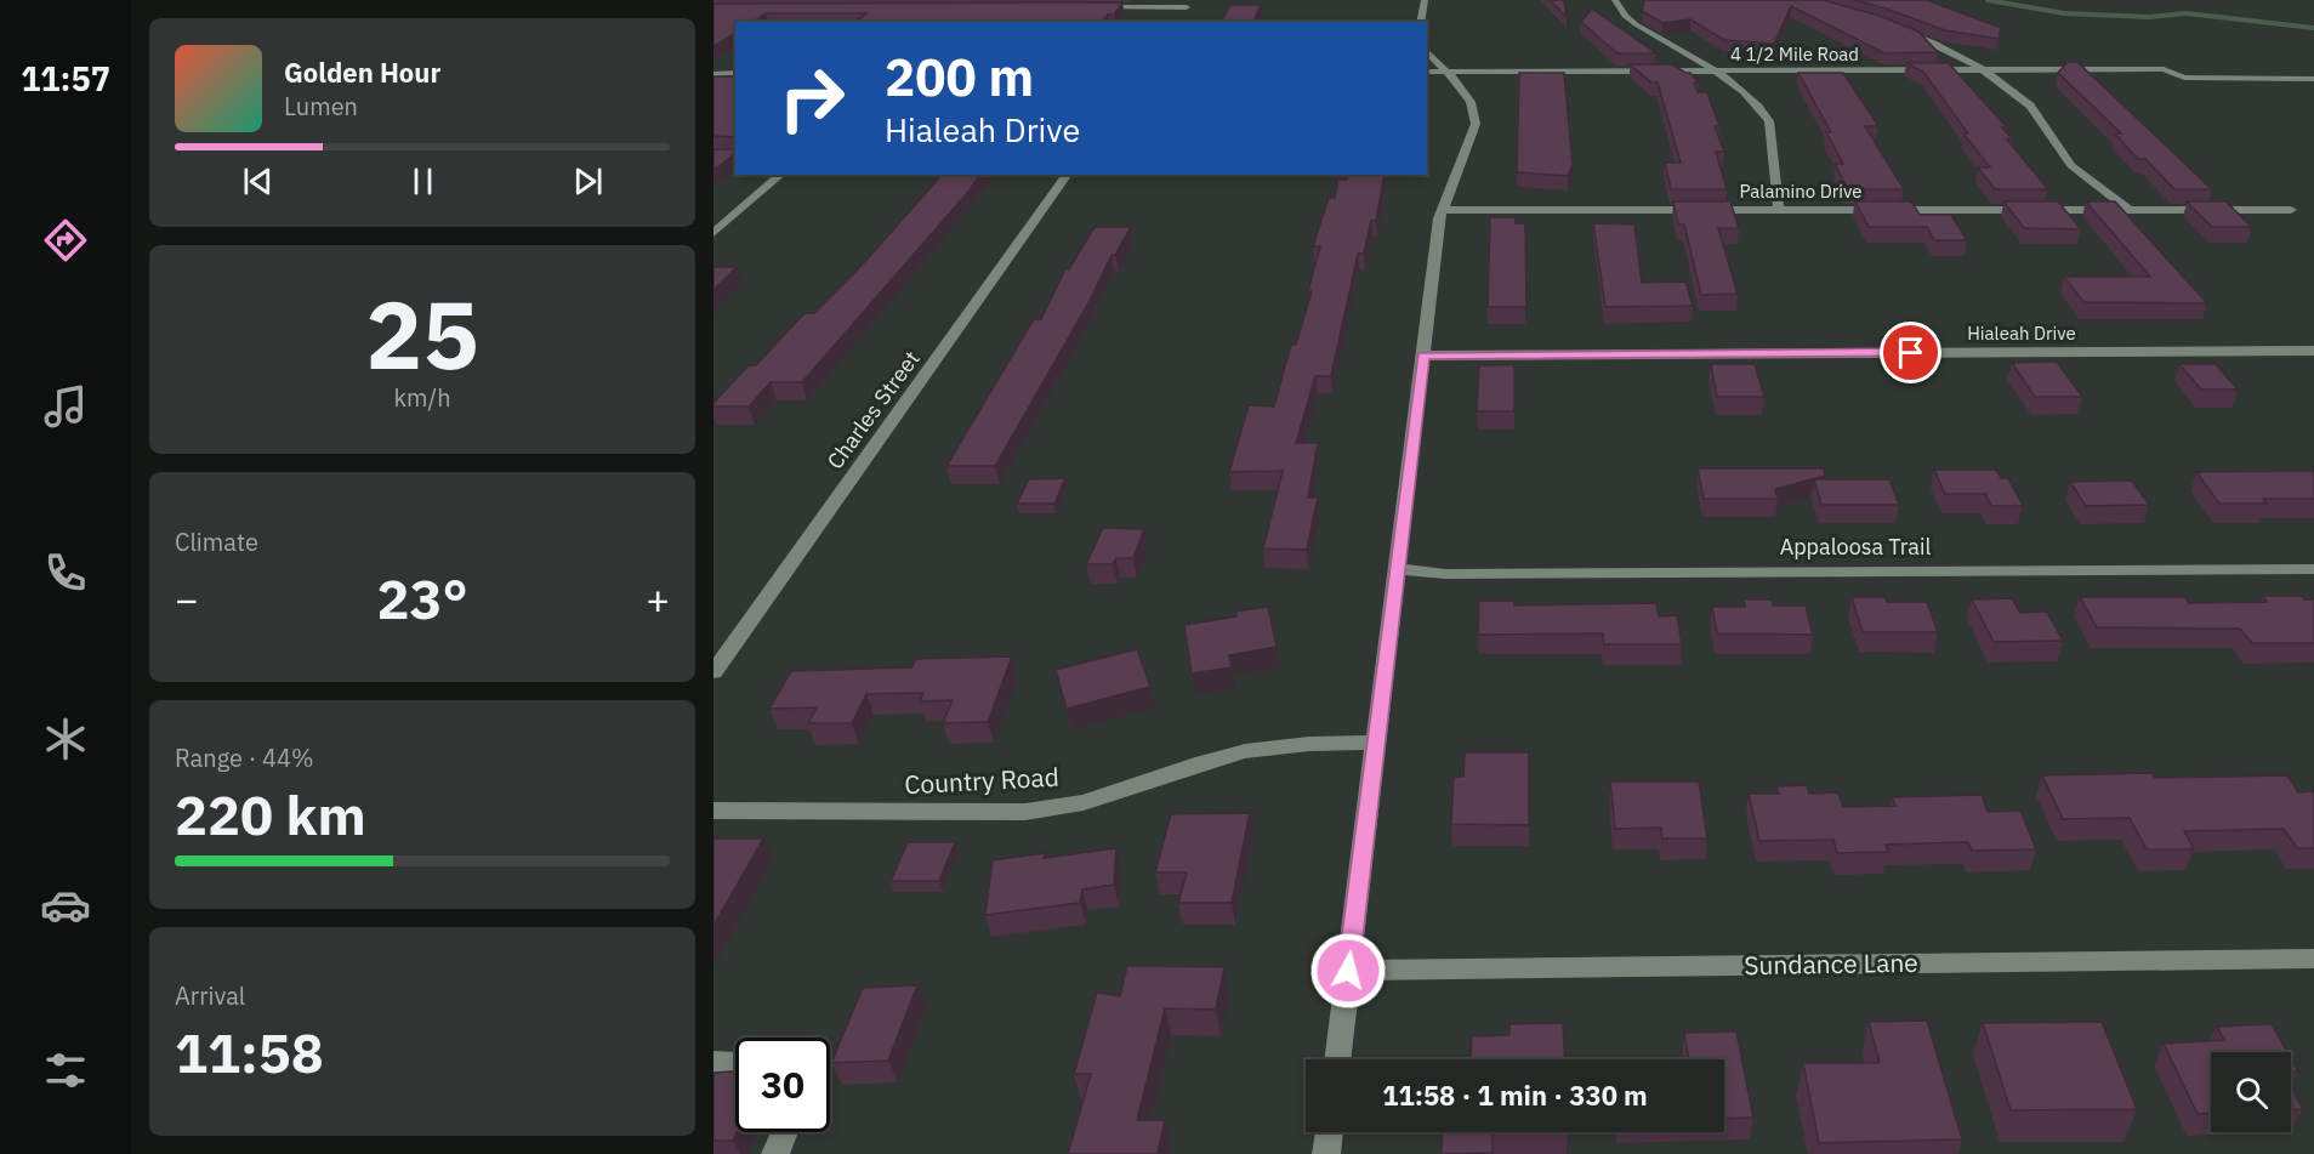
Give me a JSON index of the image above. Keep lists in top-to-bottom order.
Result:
{
  "streets": {
    "street": [
      "4 1/2 Mile Road",
      "Palamino Drive",
      "Hialeah Drive",
      "Charles Street",
      "Appaloosa Trail",
      "Country Road",
      "Sundance Lane"
    ]
  },
  "page": {
    "tabs": "11:57",
    "turn": ["200 m", "Hialeah Drive"],
    "song": ["Golden Hour", "Lumen"],
    "tile": [
      ["25", "km/h"],
      "Climate",
      ["Range · 44%", "220 km"],
      ["Arrival", "11:58"]
    ],
    "heat": ["−", "23°", "+"],
    "limit": "30",
    "trip": "11:58 · 1 min · 330 m"
  }
}
